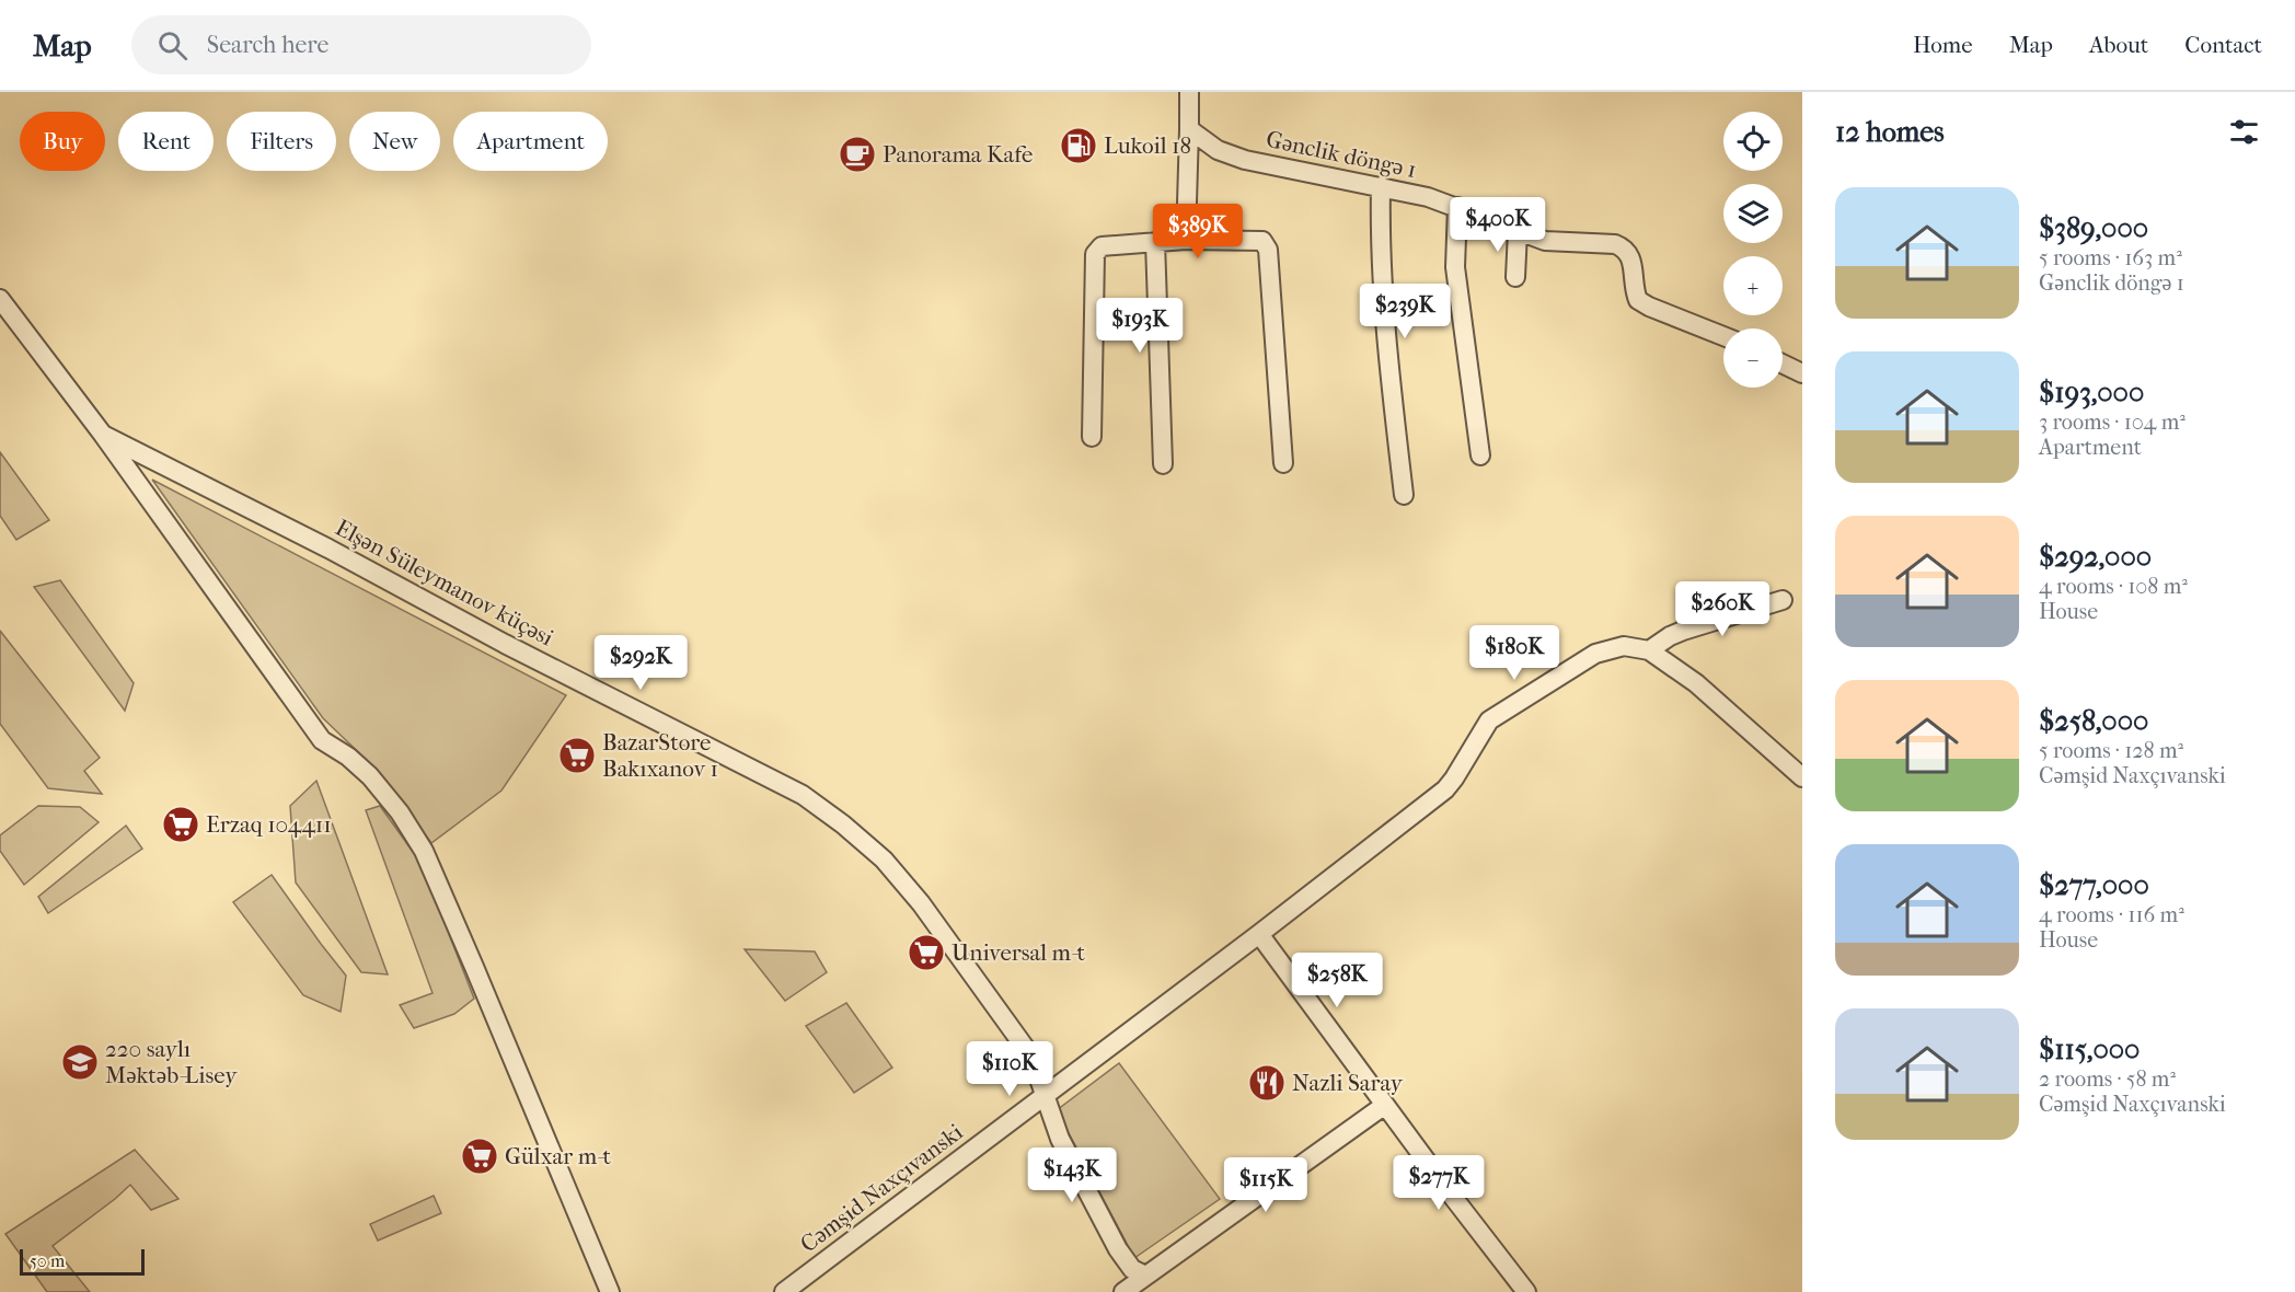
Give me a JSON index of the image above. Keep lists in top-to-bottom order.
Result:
{
  "streets": {
    "street": ["Gənclik döngə 1", "Elşən Süleymanov küçəsi", "Cəmşid Naxçıvanski"]
  },
  "crossings": [
    ["Elşən Süleymanov küçəsi", "Cəmşid Naxçıvanski"]
  ],
  "places": {
    "fuel station": ["Lukoil 18"],
    "cafe": ["Panorama Kafe"],
    "supermarket": [
      "BazarStore Bakıxanov 1",
      "Erzaq 104411",
      "Universal m-t",
      "Gülxar m-t"
    ],
    "school or university": ["220 saylı Məktəb-Lisey"],
    "restaurant": ["Nazli Saray"]
  },
  "scale_bar": "50 m",
  "page": {
    "header": "Map",
    "search": "Search here",
    "nav": [
      "Home",
      "Map",
      "About",
      "Contact"
    ],
    "heading": "12 homes",
    "map_buttons": ["+", "−"],
    "chip": [
      "Buy",
      "Rent",
      "Filters",
      "New",
      "Apartment"
    ],
    "list": [
      {
        "name": "$389,000",
        "note": "5 rooms · 163 m² · Gənclik döngə 1"
      },
      {
        "name": "$193,000",
        "note": "3 rooms · 104 m² · Apartment"
      },
      {
        "name": "$292,000",
        "note": "4 rooms · 108 m² · House"
      },
      {
        "name": "$258,000",
        "note": "5 rooms · 128 m² · Cəmşid Naxçıvanski"
      },
      {
        "name": "$277,000",
        "note": "4 rooms · 116 m² · House"
      },
      {
        "name": "$115,000",
        "note": "2 rooms · 58 m² · Cəmşid Naxçıvanski"
      }
    ],
    "price": [
      "$400K",
      "$389K",
      "$239K",
      "$193K",
      "$260K",
      "$180K",
      "$292K",
      "$258K",
      "$110K",
      "$143K",
      "$277K",
      "$115K"
    ],
    "scale": "50 m"
  }
}
